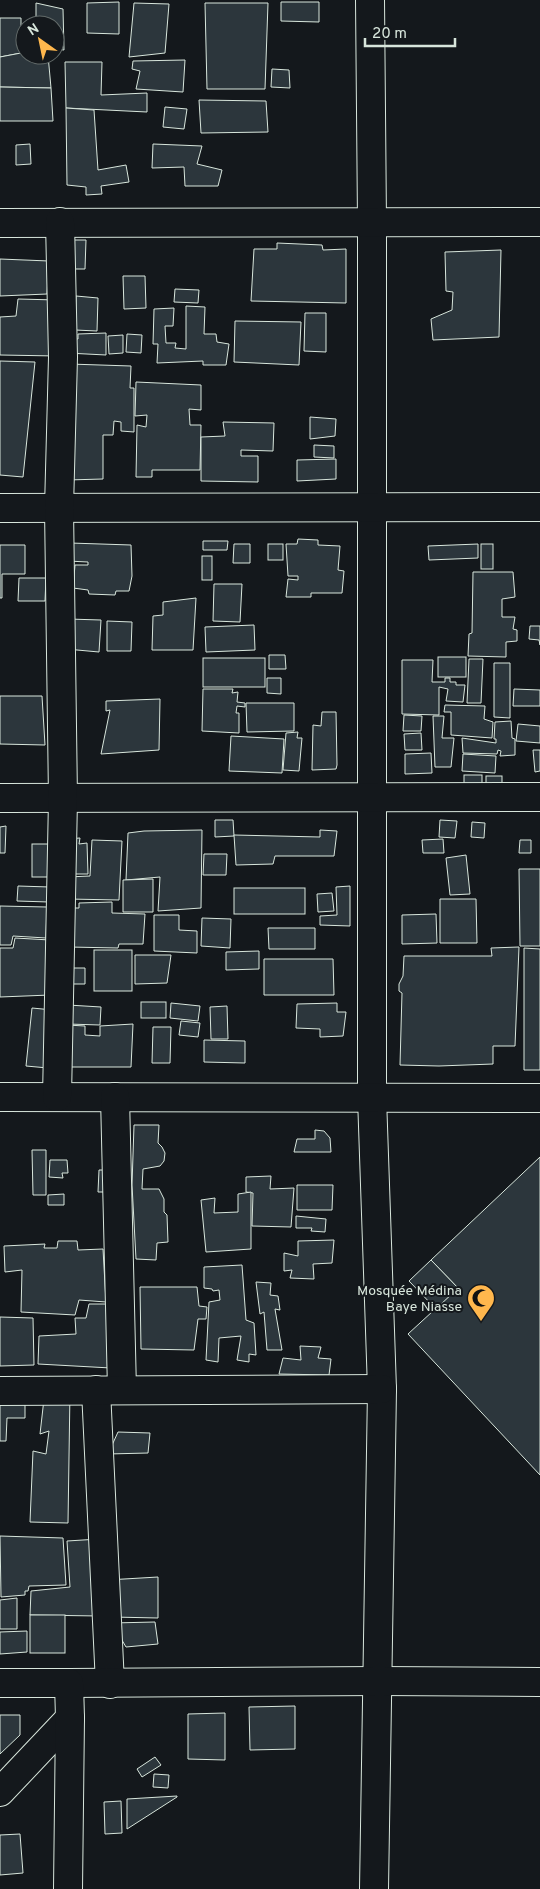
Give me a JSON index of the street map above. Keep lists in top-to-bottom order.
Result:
{
  "places": {
    "mosque": ["Mosquée Médina Baye Niasse"]
  },
  "scale_bar": "20 m",
  "north": "top left"
}
